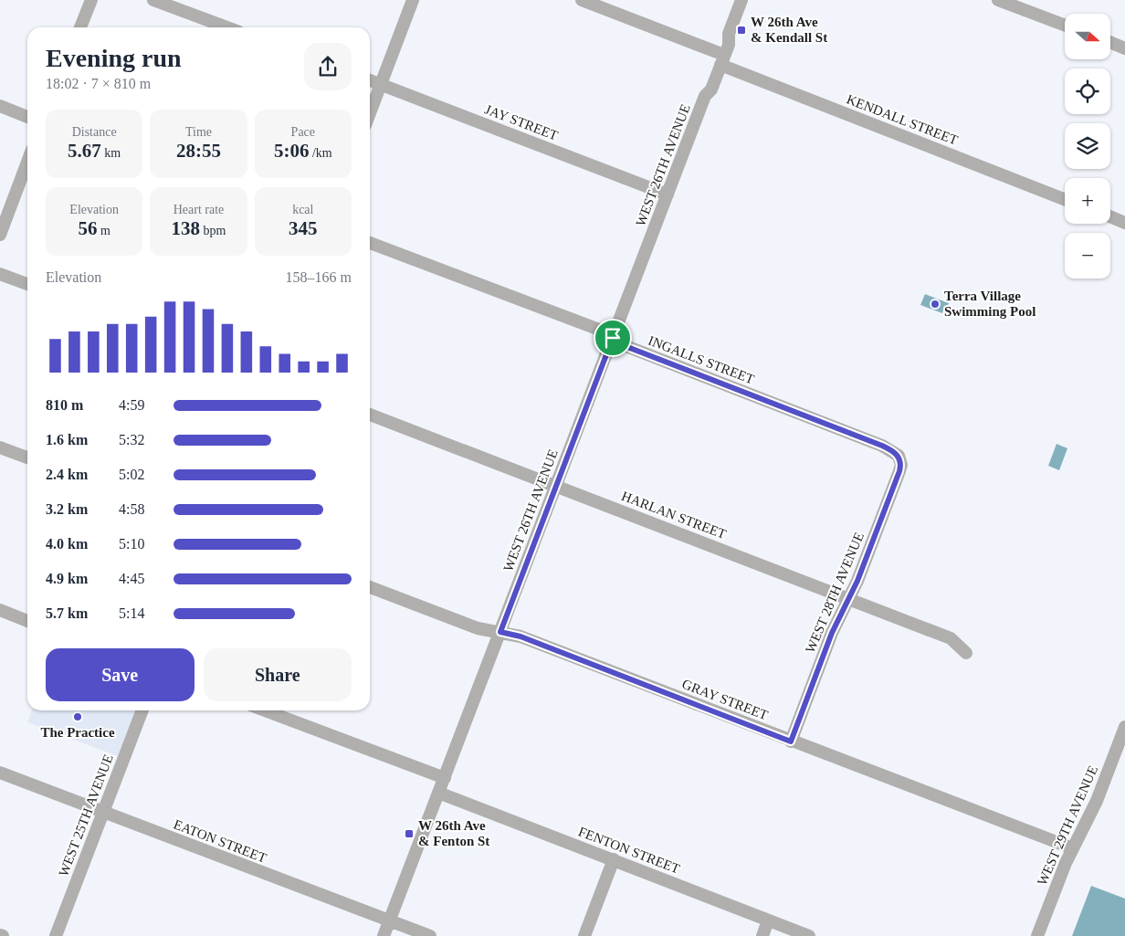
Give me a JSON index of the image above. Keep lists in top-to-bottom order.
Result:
{
  "streets": {
    "street": [
      "KENDALL STREET",
      "JAY STREET",
      "WEST 26TH AVENUE",
      "INGALLS STREET",
      "HARLAN STREET",
      "WEST 28TH AVENUE",
      "GRAY STREET",
      "WEST 25TH AVENUE",
      "WEST 29TH AVENUE",
      "EATON STREET",
      "FENTON STREET"
    ]
  },
  "crossings": [
    ["KENDALL STREET", "WEST 26TH AVENUE"],
    ["JAY STREET", "WEST 26TH AVENUE"],
    ["WEST 26TH AVENUE", "INGALLS STREET"],
    ["WEST 26TH AVENUE", "HARLAN STREET"],
    ["WEST 26TH AVENUE", "GRAY STREET"],
    ["WEST 26TH AVENUE", "EATON STREET"],
    ["WEST 26TH AVENUE", "FENTON STREET"],
    ["INGALLS STREET", "WEST 28TH AVENUE"],
    ["HARLAN STREET", "WEST 28TH AVENUE"],
    ["WEST 28TH AVENUE", "GRAY STREET"],
    ["GRAY STREET", "WEST 29TH AVENUE"],
    ["WEST 25TH AVENUE", "EATON STREET"]
  ],
  "places": {
    "transit": ["W 26th Ave & Kendall St", "W 26th Ave & Fenton St"],
    "other": ["Terra Village Swimming Pool", "The Practice"]
  },
  "north": "right",
  "page": {
    "map_buttons": ["+", "−"],
    "heading": ["Evening run", "18:02 · 7 × 810 m"],
    "stats": [
      ["Distance", "5.67 km"],
      ["Time", "28:55"],
      ["Pace", "5:06 /km"],
      ["Elevation", "56 m"],
      ["Heart rate", "138 bpm"],
      ["kcal", "345"]
    ],
    "chart": ["Elevation", "158–166 m"],
    "list": [
      {
        "name": "810 m",
        "note": "4:59"
      },
      {
        "name": "1.6 km",
        "note": "5:32"
      },
      {
        "name": "2.4 km",
        "note": "5:02"
      },
      {
        "name": "3.2 km",
        "note": "4:58"
      },
      {
        "name": "4.0 km",
        "note": "5:10"
      },
      {
        "name": "4.9 km",
        "note": "4:45"
      },
      {
        "name": "5.7 km",
        "note": "5:14"
      }
    ],
    "buttons": ["Save", "Share"]
  }
}
